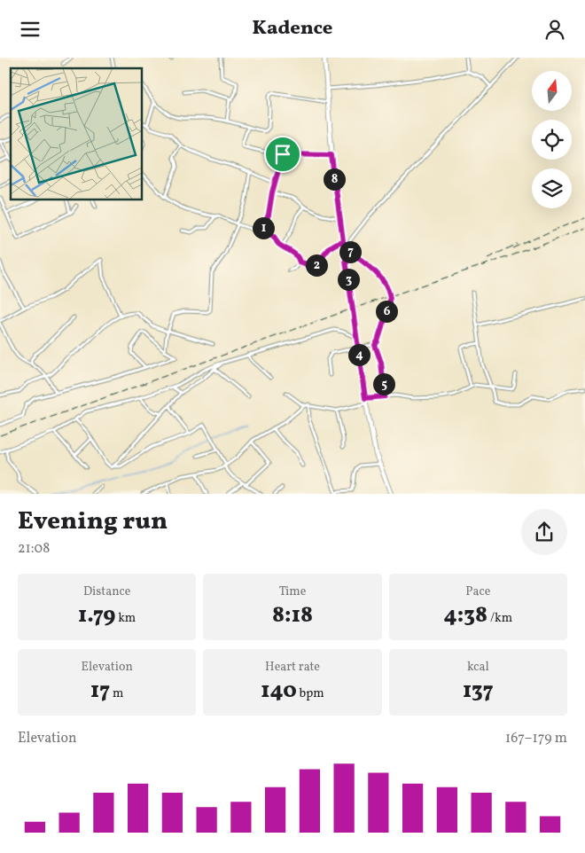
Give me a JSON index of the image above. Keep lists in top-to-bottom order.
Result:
{
  "north": "top",
  "page": {
    "header": "Kadence",
    "pins": [
      "8",
      "1",
      "7",
      "2",
      "3",
      "6",
      "4",
      "5"
    ],
    "heading": ["Evening run", "21:08"],
    "stats": [
      ["Distance", "1.79 km"],
      ["Time", "8:18"],
      ["Pace", "4:38 /km"],
      ["Elevation", "17 m"],
      ["Heart rate", "140 bpm"],
      ["kcal", "137"]
    ],
    "chart": ["Elevation", "167–179 m"]
  }
}
